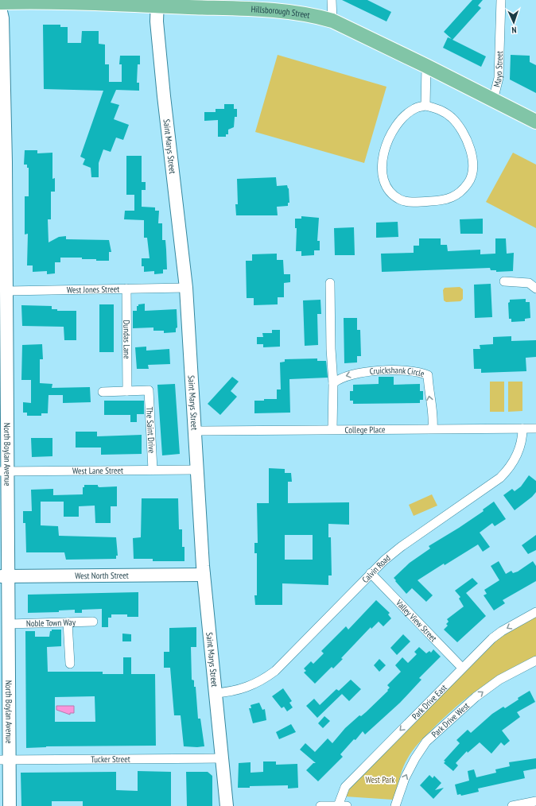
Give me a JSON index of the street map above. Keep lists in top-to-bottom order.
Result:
{
  "streets": {
    "main road": ["Hillsborough Street"],
    "street": [
      "Mayo Street",
      "Saint Marys Street",
      "West Jones Street",
      "Dundas Lane",
      "Cruickshank Circle",
      "College Place",
      "The Saint Drive",
      "North Boylan Avenue",
      "West Lane Street",
      "Calvin Road",
      "West North Street",
      "Valley View Street",
      "Noble Town Way",
      "Park Drive East",
      "Park Drive West",
      "Tucker Street"
    ]
  },
  "crossings": [
    ["Hillsborough Street", "Mayo Street"],
    ["Hillsborough Street", "Saint Marys Street"],
    ["Saint Marys Street", "West Jones Street"],
    ["Saint Marys Street", "College Place"],
    ["Saint Marys Street", "West Lane Street"],
    ["Saint Marys Street", "Calvin Road"],
    ["Saint Marys Street", "West North Street"],
    ["Saint Marys Street", "Tucker Street"],
    ["West Jones Street", "Dundas Lane"],
    ["West Jones Street", "North Boylan Avenue"],
    ["Dundas Lane", "The Saint Drive"],
    ["Cruickshank Circle", "College Place"],
    ["College Place", "Calvin Road"],
    ["The Saint Drive", "West Lane Street"],
    ["North Boylan Avenue", "West Lane Street"],
    ["North Boylan Avenue", "West North Street"],
    ["North Boylan Avenue", "Noble Town Way"],
    ["North Boylan Avenue", "Tucker Street"],
    ["Calvin Road", "Valley View Street"],
    ["Valley View Street", "Park Drive East"]
  ],
  "one_way": ["Park Drive East", "Park Drive West"],
  "parks": ["West Park"],
  "north": "bottom"
}
